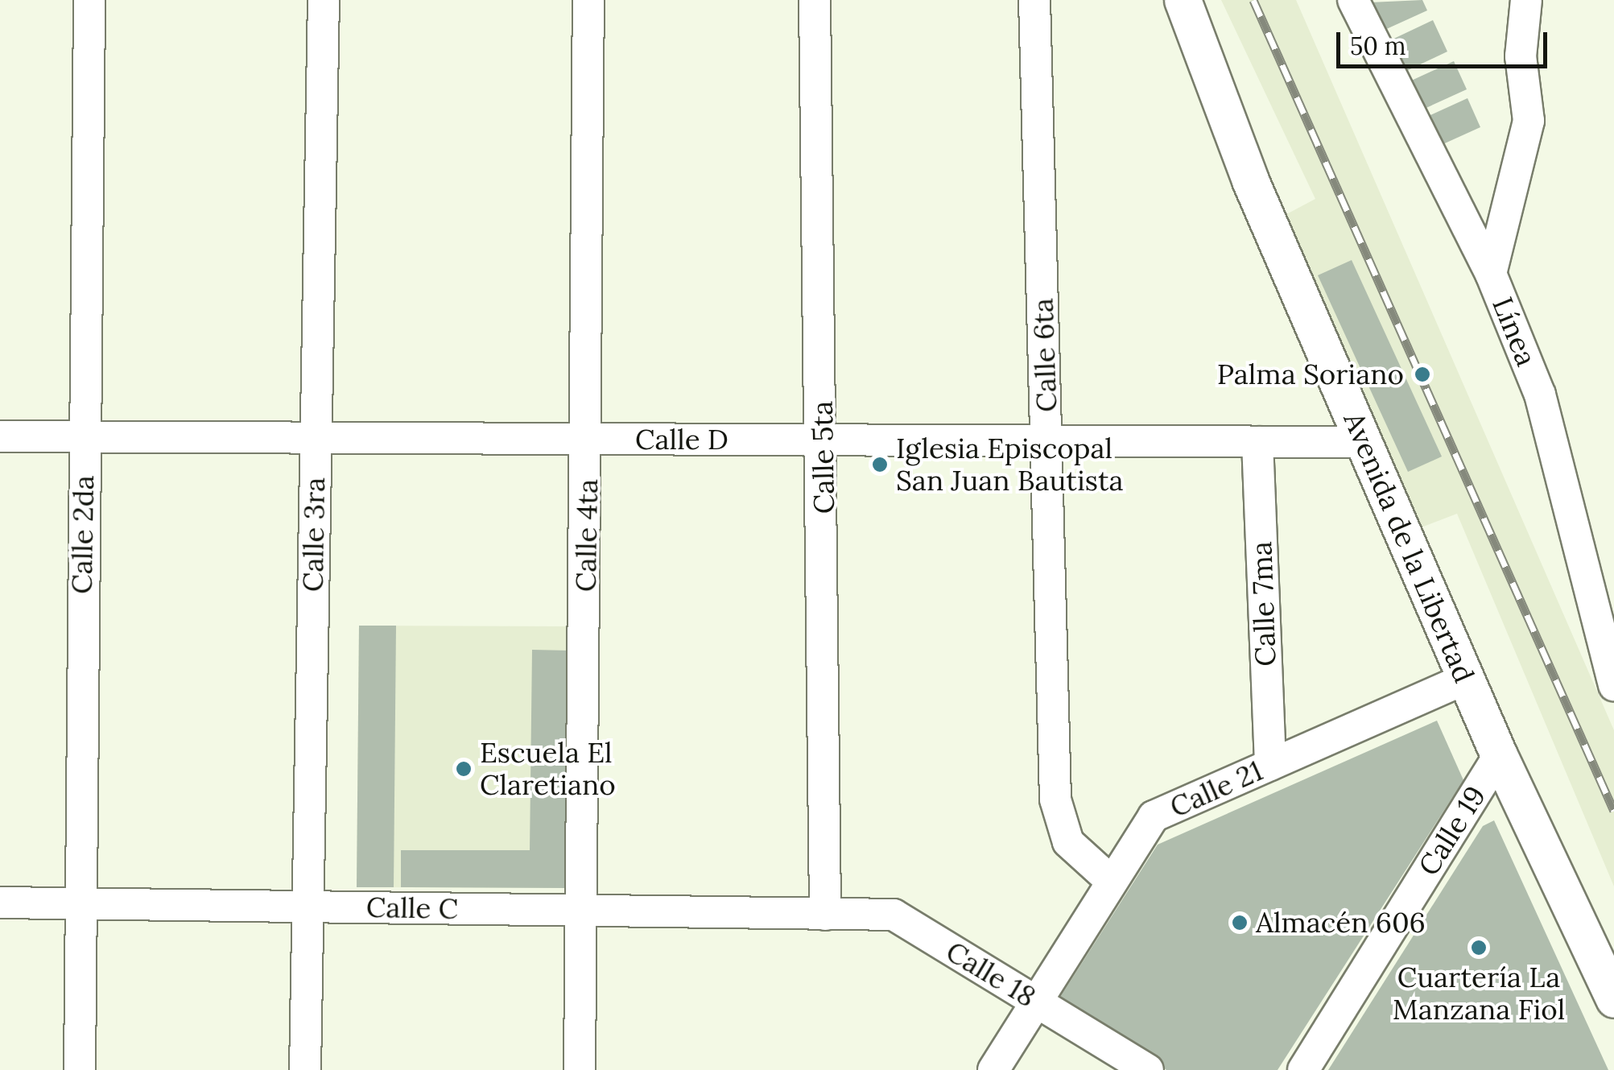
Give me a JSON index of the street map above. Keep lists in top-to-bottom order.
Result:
{
  "streets": {
    "main road": ["Avenida de la Libertad"],
    "street": [
      "Línea",
      "Calle 6ta",
      "Calle D",
      "Calle 5ta",
      "Calle 2da",
      "Calle 3ra",
      "Calle 4ta",
      "Calle 7ma",
      "Calle 21",
      "Calle 19",
      "Calle C",
      "Calle 18"
    ]
  },
  "crossings": [
    ["Calle 6ta", "Calle D"],
    ["Calle 6ta", "Calle 21"],
    ["Calle D", "Calle 5ta"],
    ["Calle D", "Calle 2da"],
    ["Calle D", "Calle 3ra"],
    ["Calle D", "Calle 4ta"],
    ["Calle D", "Avenida de la Libertad"],
    ["Calle D", "Calle 7ma"],
    ["Calle 5ta", "Calle C"],
    ["Calle 5ta", "Calle 18"],
    ["Calle 2da", "Calle C"],
    ["Calle 3ra", "Calle C"],
    ["Calle 4ta", "Calle C"],
    ["Avenida de la Libertad", "Calle 21"],
    ["Avenida de la Libertad", "Calle 19"],
    ["Calle 7ma", "Calle 21"],
    ["Calle 21", "Calle 18"],
    ["Calle C", "Calle 18"]
  ],
  "places": [
    "Palma Soriano",
    "Iglesia Episcopal San Juan Bautista",
    "Escuela El Claretiano",
    "Almacén 606",
    "Cuartería La Manzana Fiol"
  ],
  "scale_bar": "50 m"
}
